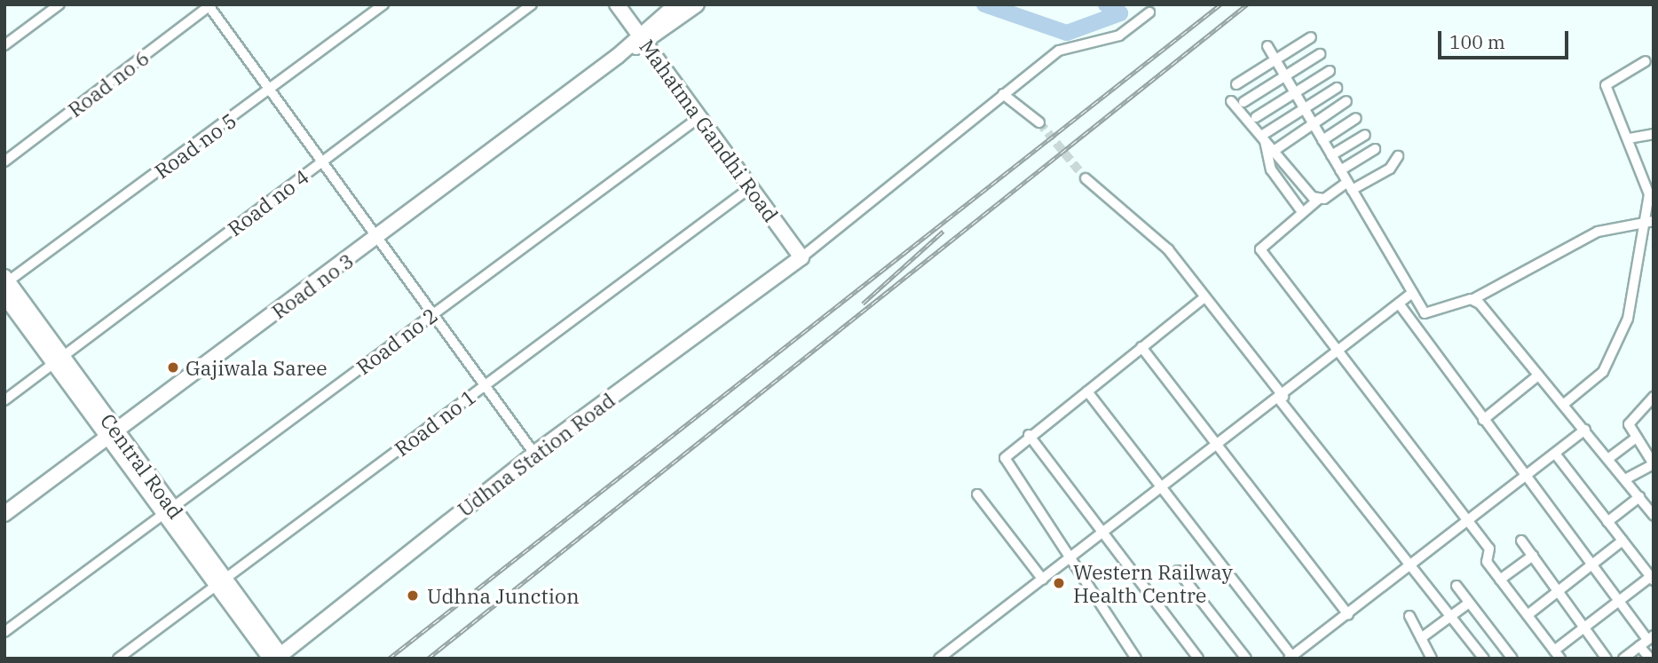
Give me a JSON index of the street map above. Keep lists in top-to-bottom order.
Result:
{
  "streets": {
    "street": [
      "Road no 6",
      "Mahatma Gandhi Road",
      "Road no 5",
      "Road no 4",
      "Road no 3",
      "Road no 2",
      "Road no 1",
      "Udhna Station Road",
      "Central Road"
    ]
  },
  "crossings": [
    ["Mahatma Gandhi Road", "Road no 3"],
    ["Mahatma Gandhi Road", "Road no 2"],
    ["Mahatma Gandhi Road", "Road no 1"],
    ["Mahatma Gandhi Road", "Udhna Station Road"],
    ["Road no 5", "Central Road"],
    ["Road no 4", "Central Road"],
    ["Road no 3", "Central Road"],
    ["Road no 2", "Central Road"],
    ["Road no 1", "Central Road"],
    ["Udhna Station Road", "Central Road"]
  ],
  "places": ["Gajiwala Saree", "Western Railway Health Centre", "Udhna Junction"],
  "scale_bar": "100 m"
}
